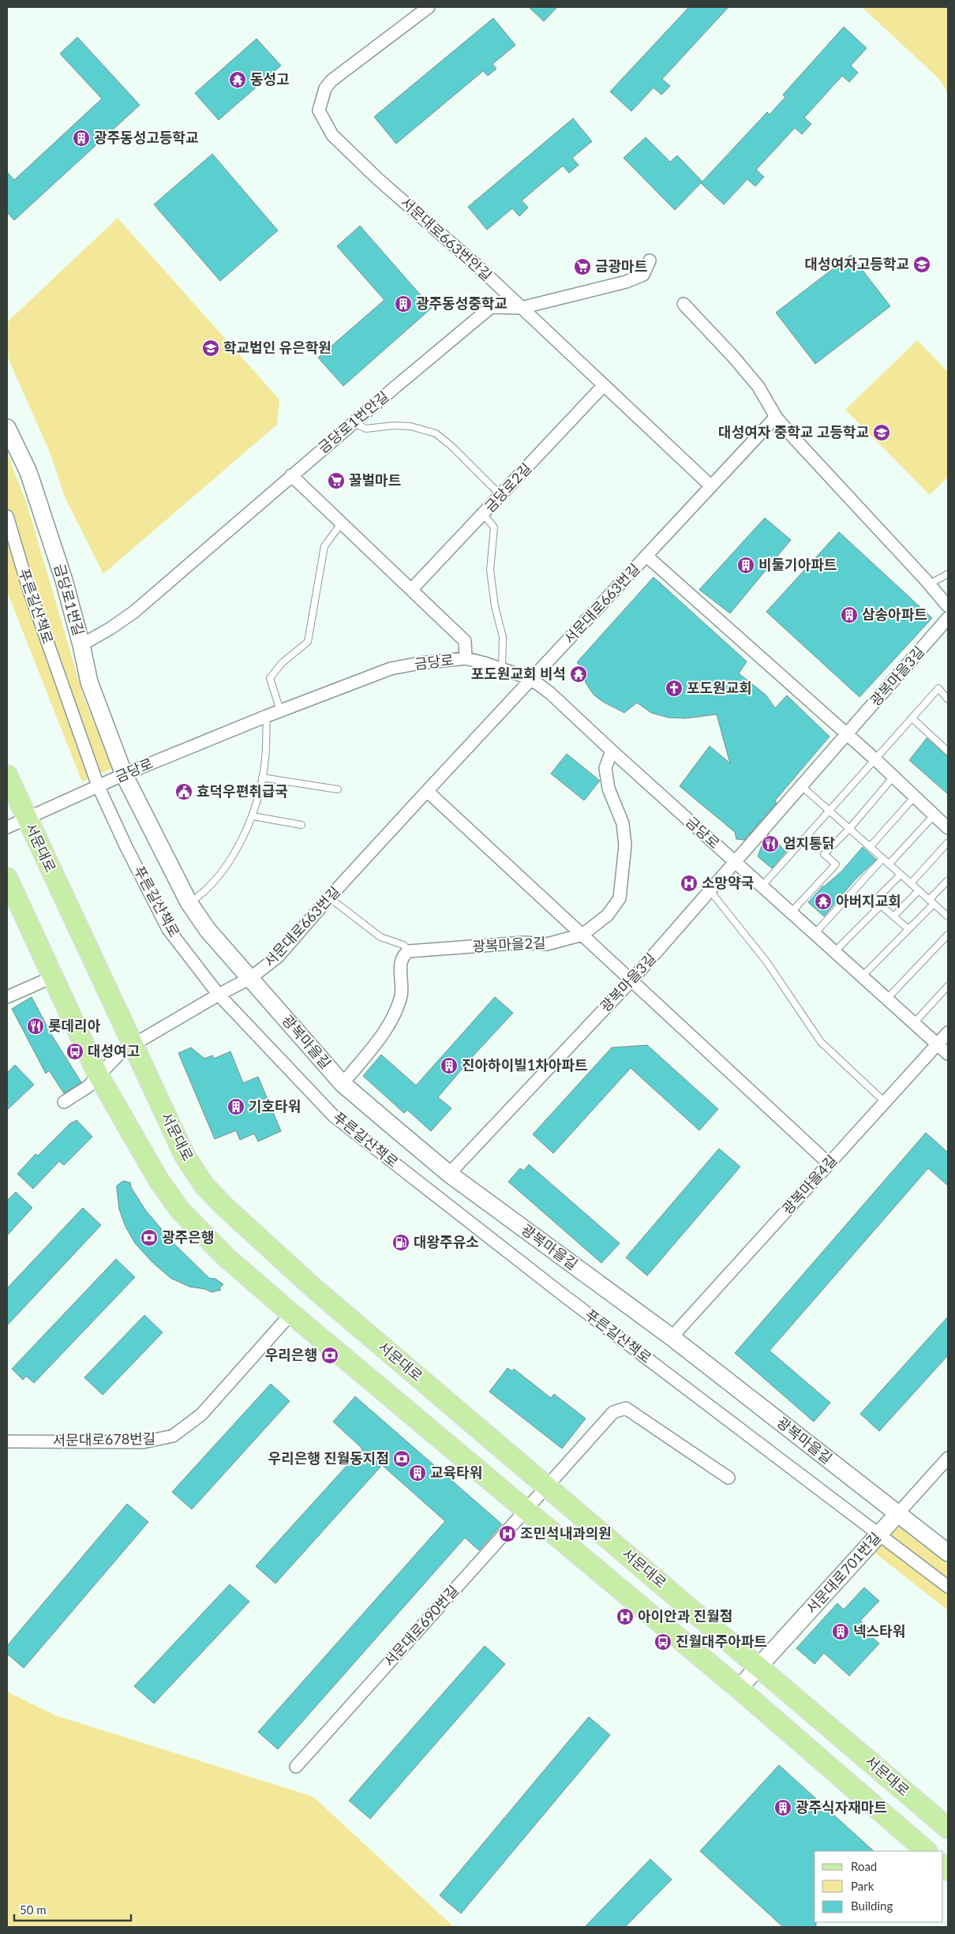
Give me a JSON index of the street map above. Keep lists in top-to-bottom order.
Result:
{
  "streets": {
    "main road": ["서문대로"],
    "street": [
      "서문대로663번안길",
      "금당로1번안길",
      "금당로2길",
      "금당로1번길",
      "서문대로663번길",
      "푸른길산책로",
      "금당로",
      "광복마을3길",
      "광복마을2길",
      "광복마을길",
      "광복마을4길",
      "서문대로678번길",
      "서문대로701번길",
      "서문대로690번길"
    ]
  },
  "crossings": [
    ["서문대로663번안길", "금당로1번안길"],
    ["서문대로663번안길", "금당로2길"],
    ["서문대로663번안길", "서문대로663번길"],
    ["금당로1번안길", "금당로1번길"],
    ["금당로1번길", "금당로"],
    ["금당로1번길", "광복마을길"],
    ["서문대로663번길", "푸른길산책로"],
    ["서문대로663번길", "금당로"],
    ["서문대로663번길", "서문대로"],
    ["서문대로663번길", "광복마을길"],
    ["푸른길산책로", "금당로"],
    ["푸른길산책로", "서문대로701번길"],
    ["금당로", "광복마을3길"],
    ["금당로", "서문대로"],
    ["금당로", "광복마을2길"],
    ["금당로", "광복마을길"],
    ["금당로", "광복마을4길"],
    ["광복마을3길", "광복마을길"],
    ["서문대로", "서문대로701번길"],
    ["서문대로", "서문대로690번길"],
    ["광복마을길", "광복마을4길"],
    ["광복마을길", "서문대로701번길"]
  ],
  "places": {
    "temple": ["동성고", "포도원교회 비석", "아버지교회"],
    "building": [
      "광주동성고등학교",
      "광주동성중학교",
      "비둘기아파트",
      "삼송아파트",
      "진아하이빌1차아파트",
      "기호타워",
      "교육타워",
      "넥스타워",
      "광주식자재마트"
    ],
    "school or university": ["대성여자고등학교", "학교법인 유은학원", "대성여자 중학교 고등학교"],
    "supermarket": ["금광마트", "꿀벌마트"],
    "church": ["포도원교회"],
    "public building": ["효덕우편취급국"],
    "restaurant": ["엄지통닭", "롯데리아"],
    "hospital": ["소망약국", "조민석내과의원", "아이안과 진월점"],
    "bus stop": ["대성여고", "진월대주아파트"],
    "bank": ["광주은행", "우리은행", "우리은행 진월동지점"],
    "fuel station": ["대왕주유소"]
  },
  "legend": ["Road", "Park", "Building"],
  "scale_bar": "50 m"
}
